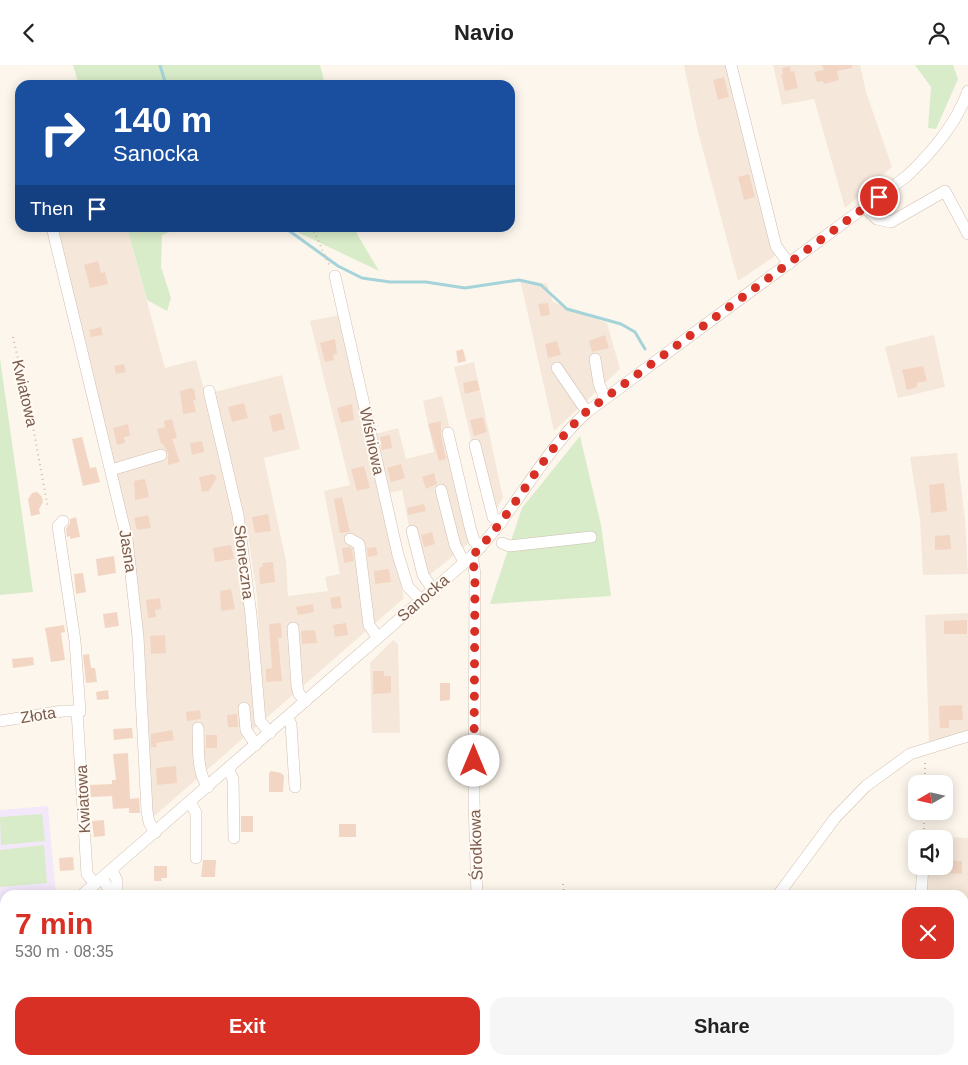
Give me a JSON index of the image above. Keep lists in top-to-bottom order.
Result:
{
  "streets": {
    "street": [
      "Kwiatowa",
      "Wiśniowa",
      "Jasna",
      "Słoneczna",
      "Sanocka",
      "Złota",
      "Środkowa"
    ]
  },
  "crossings": [
    ["Kwiatowa", "Sanocka"],
    ["Kwiatowa", "Złota"],
    ["Wiśniowa", "Sanocka"],
    ["Jasna", "Sanocka"],
    ["Słoneczna", "Sanocka"],
    ["Sanocka", "Środkowa"]
  ],
  "north": "left",
  "page": {
    "header": "Navio",
    "turn": ["140 m", "Sanocka"],
    "then": "Then",
    "heading": ["7 min", "530 m · 08:35"],
    "buttons": ["Exit", "Share"]
  }
}
